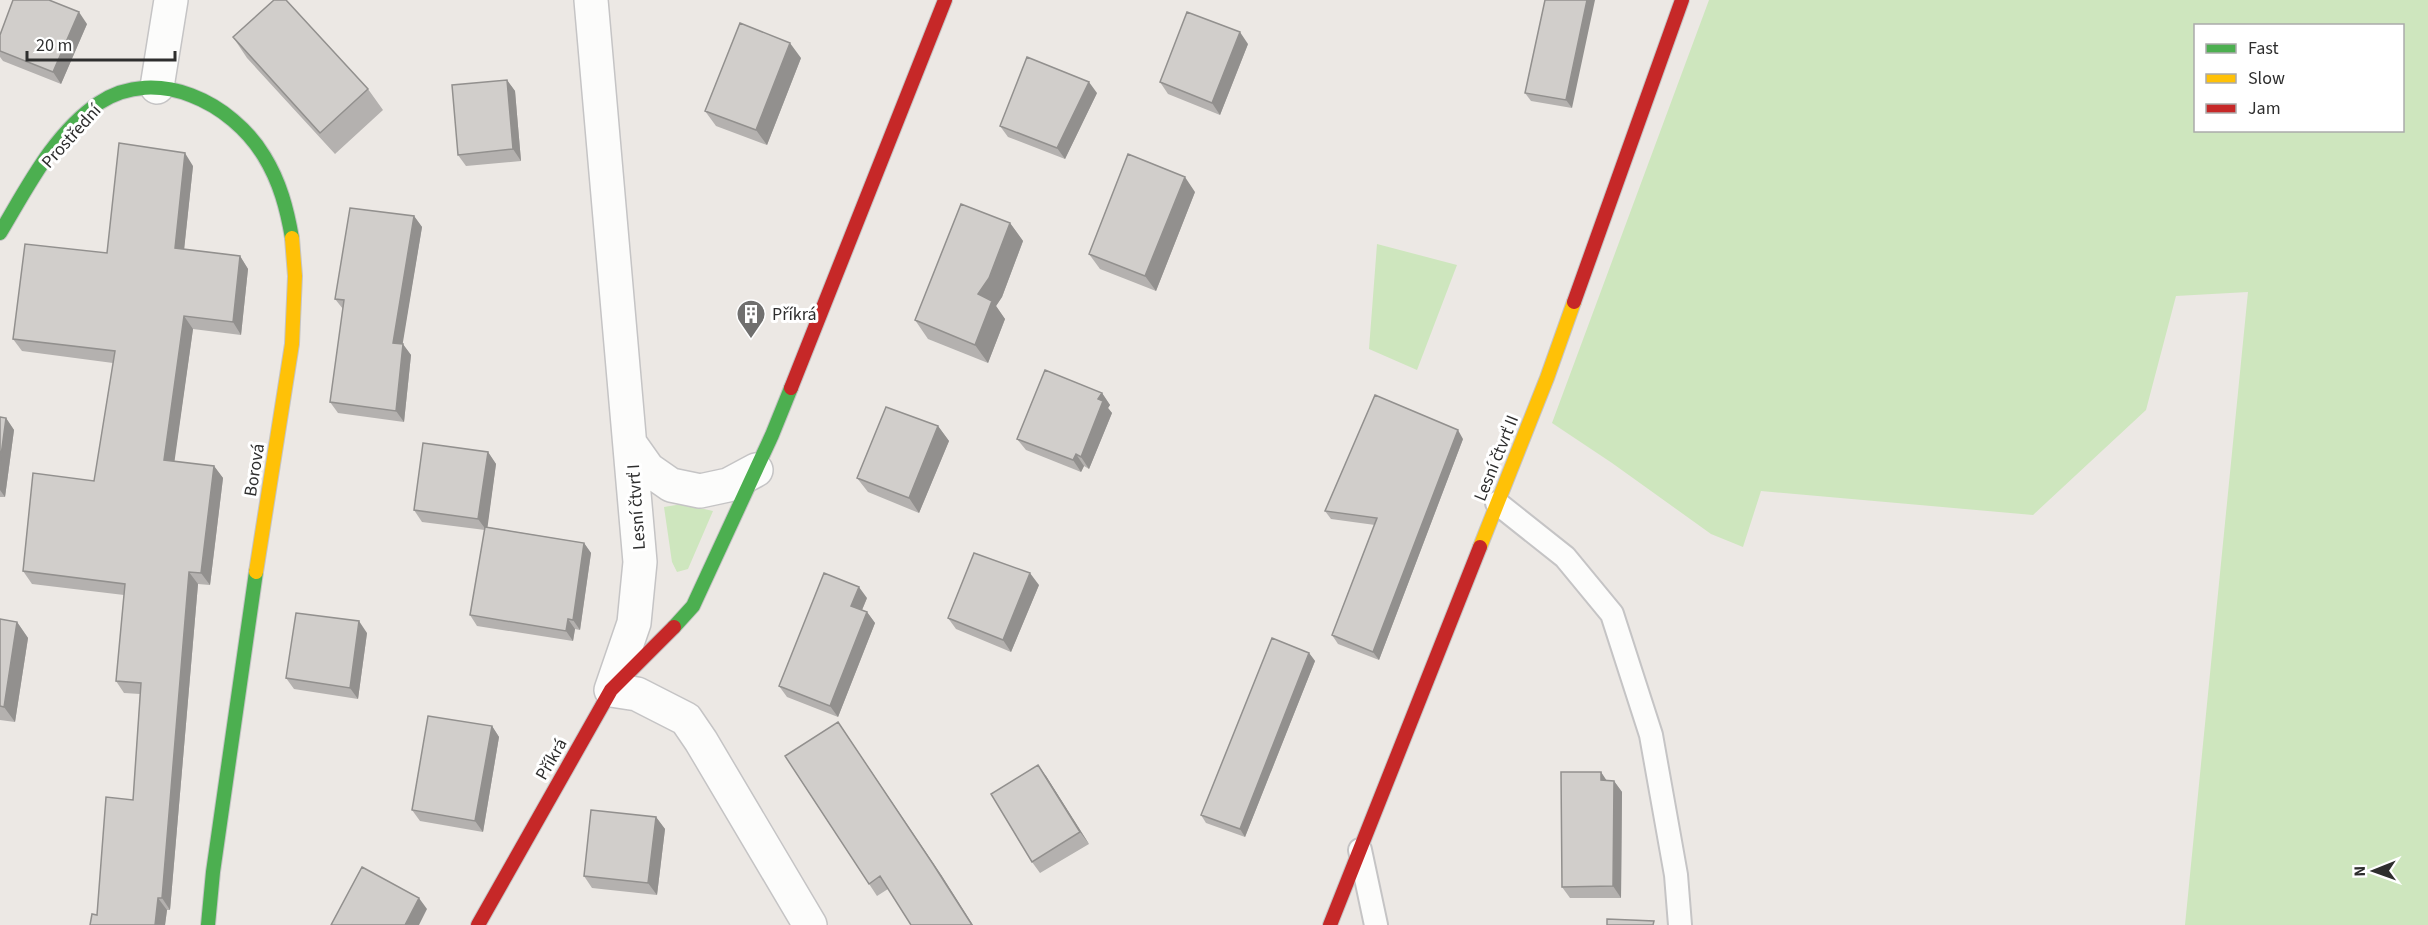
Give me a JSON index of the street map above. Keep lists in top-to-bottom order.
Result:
{
  "streets": {
    "street": [
      "Prostřední",
      "Lesní čtvrť II",
      "Borová",
      "Lesní čtvrť I",
      "Příkrá"
    ]
  },
  "crossings": [
    ["Prostřední", "Borová"],
    ["Lesní čtvrť I", "Příkrá"]
  ],
  "places": {
    "building": ["Příkrá"]
  },
  "legend": ["Fast", "Slow", "Jam"],
  "scale_bar": "20 m",
  "north": "left"
}
